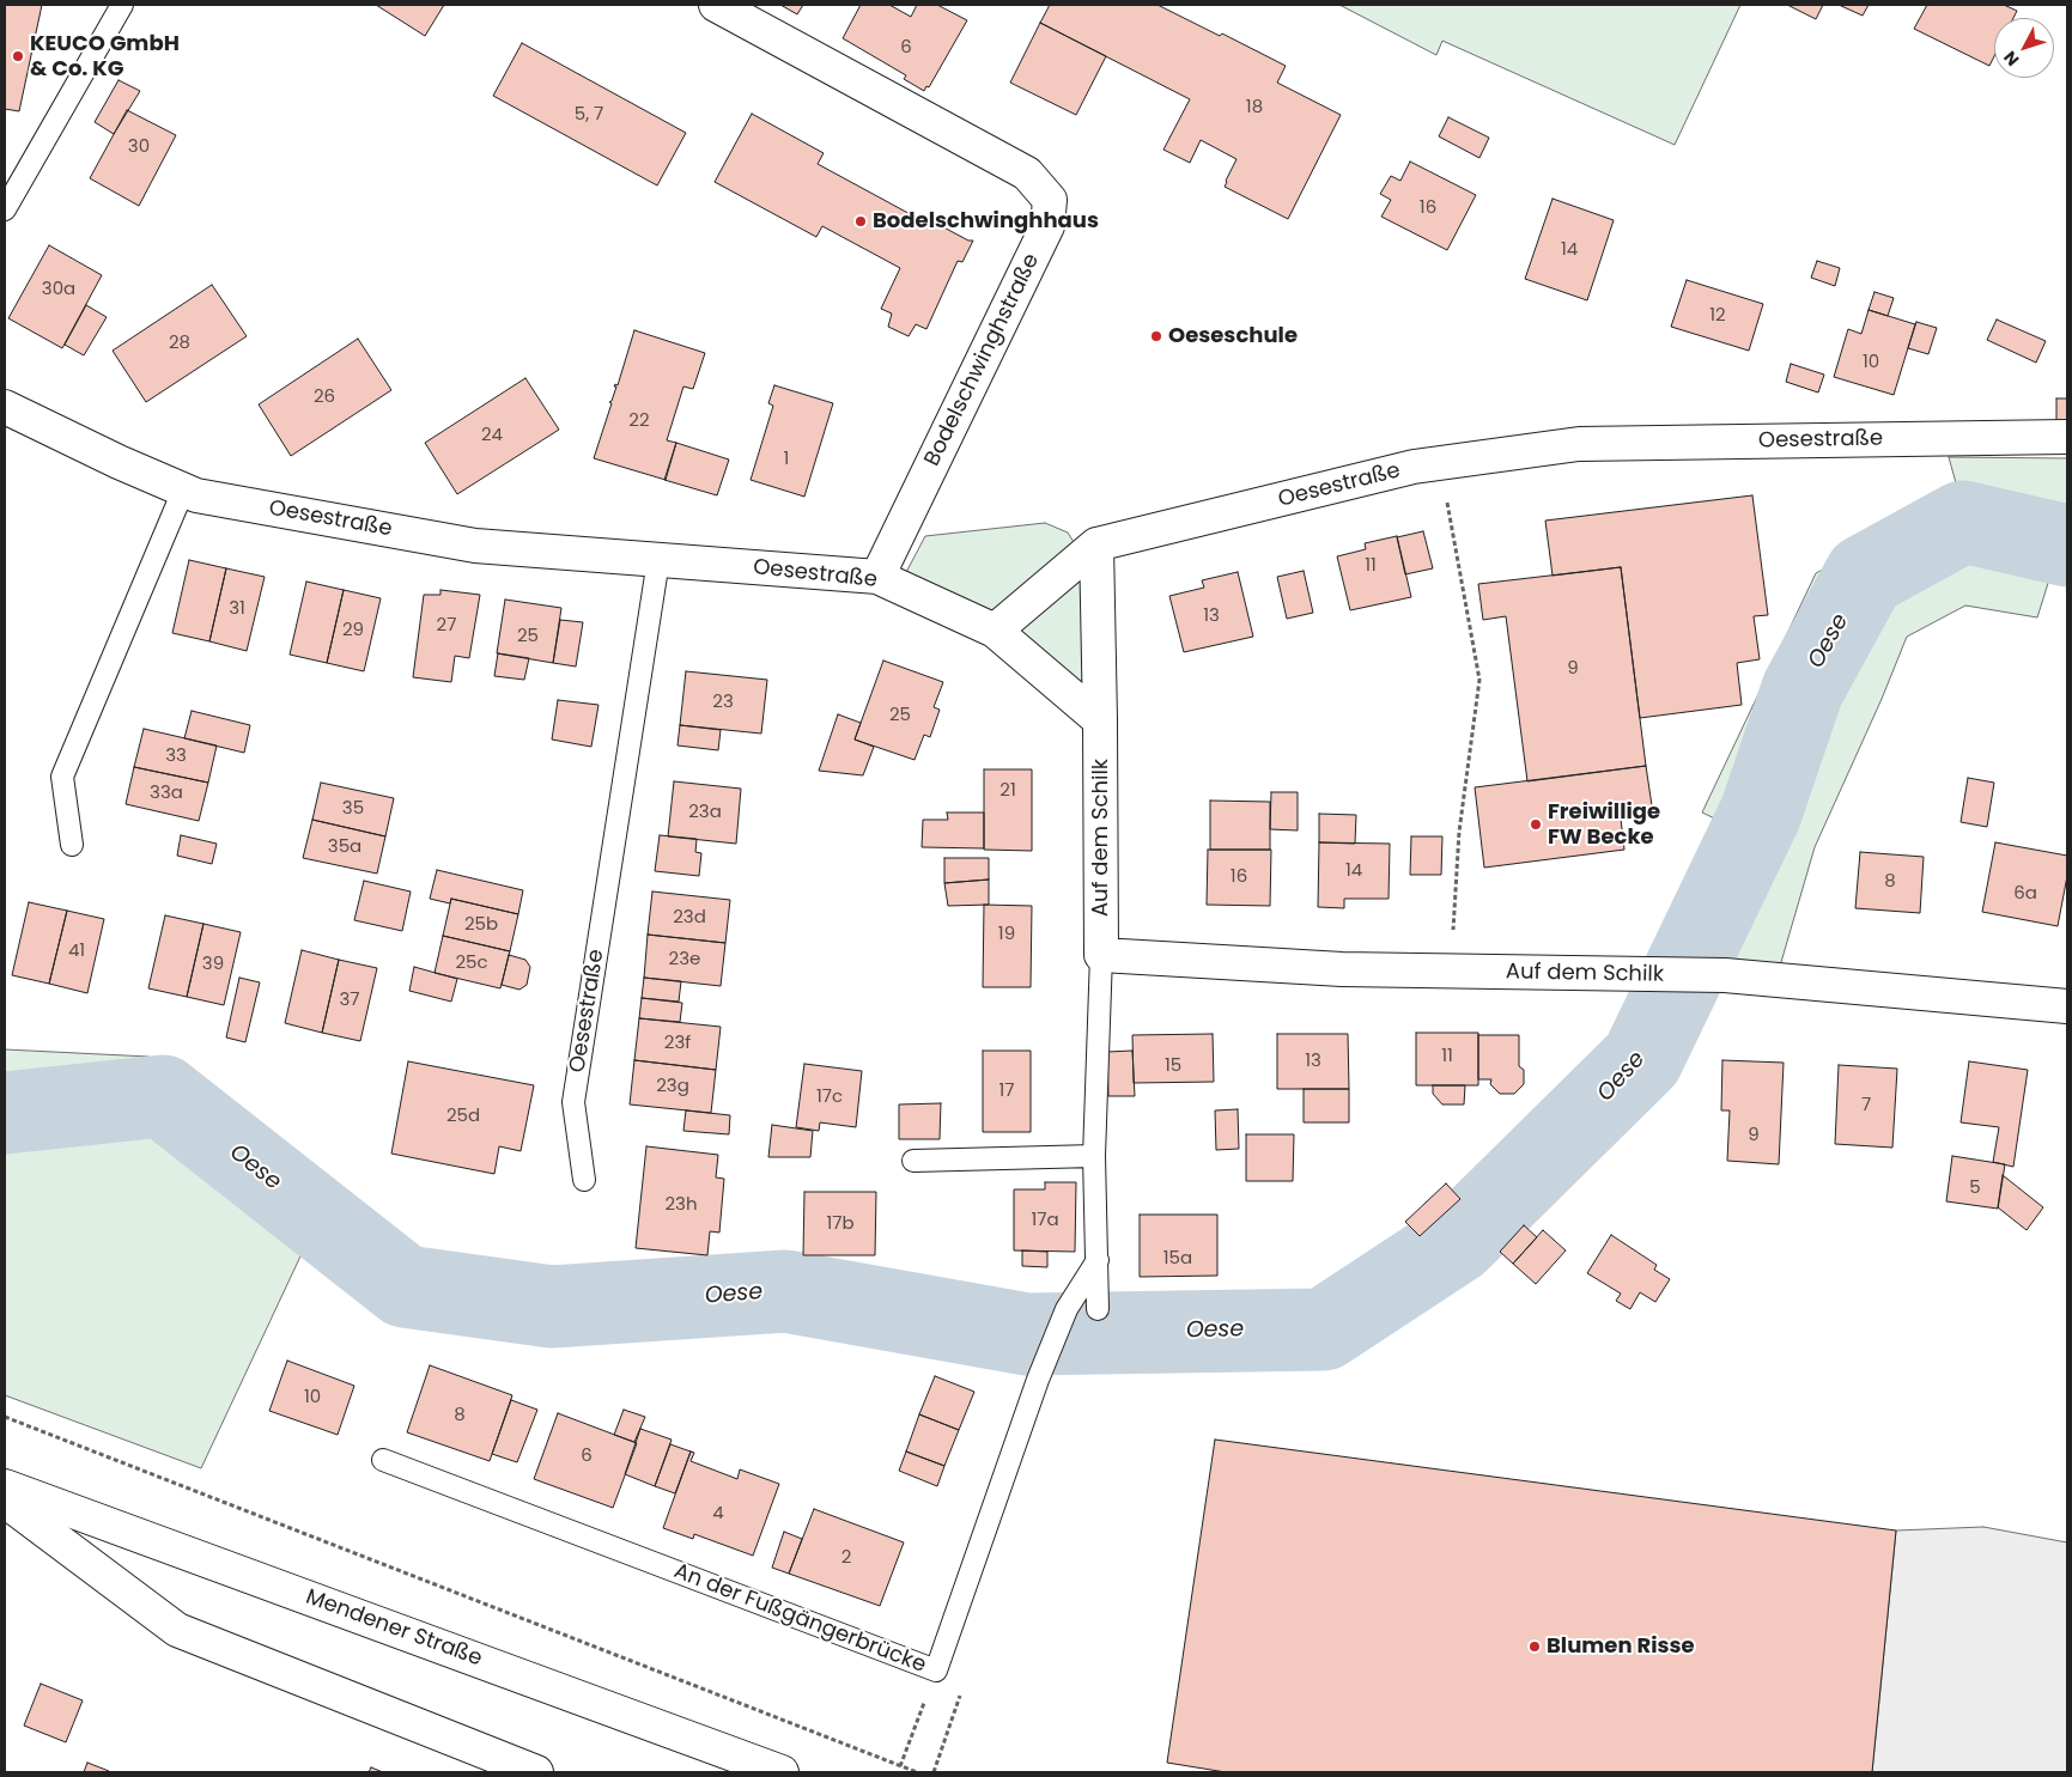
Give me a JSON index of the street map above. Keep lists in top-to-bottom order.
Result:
{
  "streets": {
    "street": [
      "Bodelschwinghstraße",
      "Oesestraße",
      "Auf dem Schilk",
      "Mendener Straße"
    ],
    "lane": ["An der Fußgängerbrücke"]
  },
  "crossings": [
    ["Bodelschwinghstraße", "Oesestraße"],
    ["Oesestraße", "Auf dem Schilk"],
    ["Auf dem Schilk", "An der Fußgängerbrücke"]
  ],
  "water": ["Oese"],
  "places": [
    "KEUCO GmbH & Co. KG",
    "Bodelschwinghhaus",
    "Oeseschule",
    "Freiwillige FW Becke",
    "Blumen Risse"
  ],
  "house_numbers": [
    "6",
    "18",
    "5, 7",
    "30",
    "16",
    "14",
    "30a",
    "12",
    "28",
    "10",
    "26",
    "22",
    "24",
    "1",
    "11",
    "31",
    "13",
    "27",
    "29",
    "25",
    "9",
    "23",
    "25",
    "33",
    "21",
    "33a",
    "35",
    "23a",
    "35a",
    "14",
    "16",
    "8",
    "6a",
    "23d",
    "25b",
    "19",
    "41",
    "23e",
    "25c",
    "39",
    "37",
    "23f",
    "11",
    "13",
    "15",
    "23g",
    "17",
    "17c",
    "7",
    "25d",
    "9",
    "5",
    "23h",
    "17a",
    "17b",
    "15a",
    "10",
    "8",
    "6",
    "4",
    "2"
  ],
  "north": "bottom left"
}
